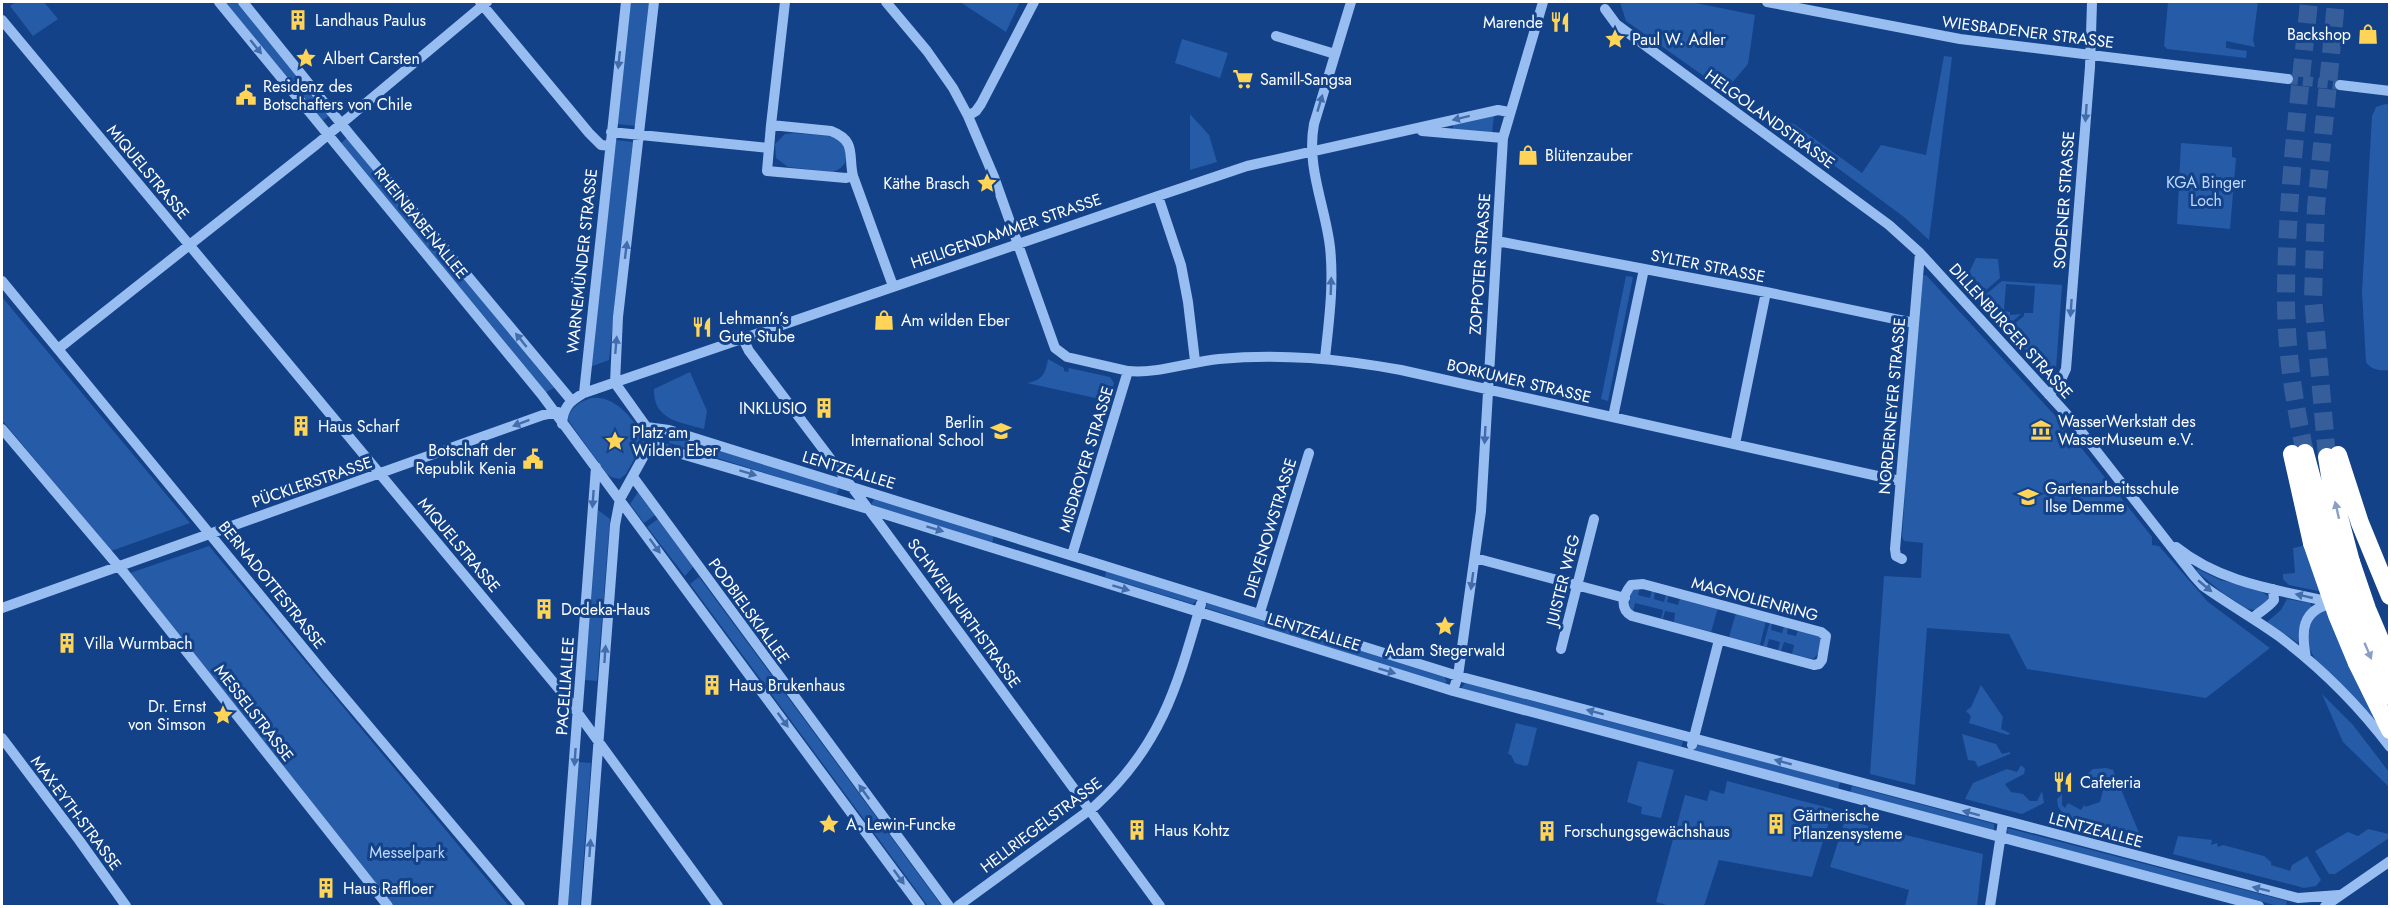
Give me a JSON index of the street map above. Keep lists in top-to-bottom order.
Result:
{
  "streets": {
    "street": [
      "WIESBADENER STRASSE",
      "HELGOLANDSTRASSE",
      "MIQUELSTRASSE",
      "SODENER STRASSE",
      "RHEINBABENALLEE",
      "HEILIGENDAMMER STRASSE",
      "WARNEMÜNDER STRASSE",
      "ZOPPOTER STRASSE",
      "SYLTER STRASSE",
      "DILLENBURGER STRASSE",
      "BORKUMER STRASSE",
      "NORDERNEYER STRASSE",
      "MISDROYER STRASSE",
      "LENTZEALLEE",
      "PÜCKLERSTRASSE",
      "DIEVENOWSTRASSE",
      "JUISTER WEG",
      "BERNADOTTESTRASSE",
      "MAGNOLIENRING",
      "PODBIELSKIALLEE",
      "SCHWEINFURTHSTRASSE",
      "PACELLIALLEE",
      "MESSELSTRASSE",
      "MAX-EYTH-STRASSE",
      "HELLRIEGELSTRASSE"
    ]
  },
  "crossings": [
    ["WIESBADENER STRASSE", "SODENER STRASSE"],
    ["HELGOLANDSTRASSE", "DILLENBURGER STRASSE"],
    ["HELGOLANDSTRASSE", "NORDERNEYER STRASSE"],
    ["MIQUELSTRASSE", "PÜCKLERSTRASSE"],
    ["MIQUELSTRASSE", "PACELLIALLEE"],
    ["SODENER STRASSE", "DILLENBURGER STRASSE"],
    ["RHEINBABENALLEE", "PÜCKLERSTRASSE"],
    ["HEILIGENDAMMER STRASSE", "ZOPPOTER STRASSE"],
    ["HEILIGENDAMMER STRASSE", "MISDROYER STRASSE"],
    ["HEILIGENDAMMER STRASSE", "SCHWEINFURTHSTRASSE"],
    ["ZOPPOTER STRASSE", "SYLTER STRASSE"],
    ["ZOPPOTER STRASSE", "BORKUMER STRASSE"],
    ["ZOPPOTER STRASSE", "LENTZEALLEE"],
    ["SYLTER STRASSE", "NORDERNEYER STRASSE"],
    ["DILLENBURGER STRASSE", "NORDERNEYER STRASSE"],
    ["BORKUMER STRASSE", "NORDERNEYER STRASSE"],
    ["BORKUMER STRASSE", "MISDROYER STRASSE"],
    ["MISDROYER STRASSE", "LENTZEALLEE"],
    ["LENTZEALLEE", "DIEVENOWSTRASSE"],
    ["LENTZEALLEE", "SCHWEINFURTHSTRASSE"],
    ["LENTZEALLEE", "HELLRIEGELSTRASSE"],
    ["PÜCKLERSTRASSE", "BERNADOTTESTRASSE"],
    ["PÜCKLERSTRASSE", "MESSELSTRASSE"],
    ["SCHWEINFURTHSTRASSE", "HELLRIEGELSTRASSE"]
  ],
  "one_way": ["SODENER STRASSE", "ZOPPOTER STRASSE"],
  "parks": ["KGA Binger Loch", "Messelpark"],
  "places": {
    "building": [
      "Landhaus Paulus",
      "INKLUSIO",
      "Haus Scharf",
      "Dodeka-Haus",
      "Villa Wurmbach",
      "Haus Brukenhaus",
      "Gärtnerische Pflanzensysteme",
      "Haus Kohtz",
      "Forschungsgewächshaus",
      "Haus Raffloer"
    ],
    "restaurant": ["Marende", "Lehmann’s Gute Stube", "Cafeteria"],
    "shop": ["Backshop", "Blütenzauber", "Am wilden Eber"],
    "place": [
      "Paul W. Adler",
      "Albert Carsten",
      "Käthe Brasch",
      "Platz am Wilden Eber",
      "Adam Stegerwald",
      "Dr. Ernst von Simson",
      "A. Lewin-Funcke"
    ],
    "supermarket": ["Samill-Sangsa"],
    "public building": ["Residenz des Botschafters von Chile", "Botschaft der Republik Kenia"],
    "museum": ["WasserWerkstatt des WasserMuseum e.V."],
    "school or university": ["Berlin International School", "Gartenarbeitsschule Ilse Demme"]
  }
}
